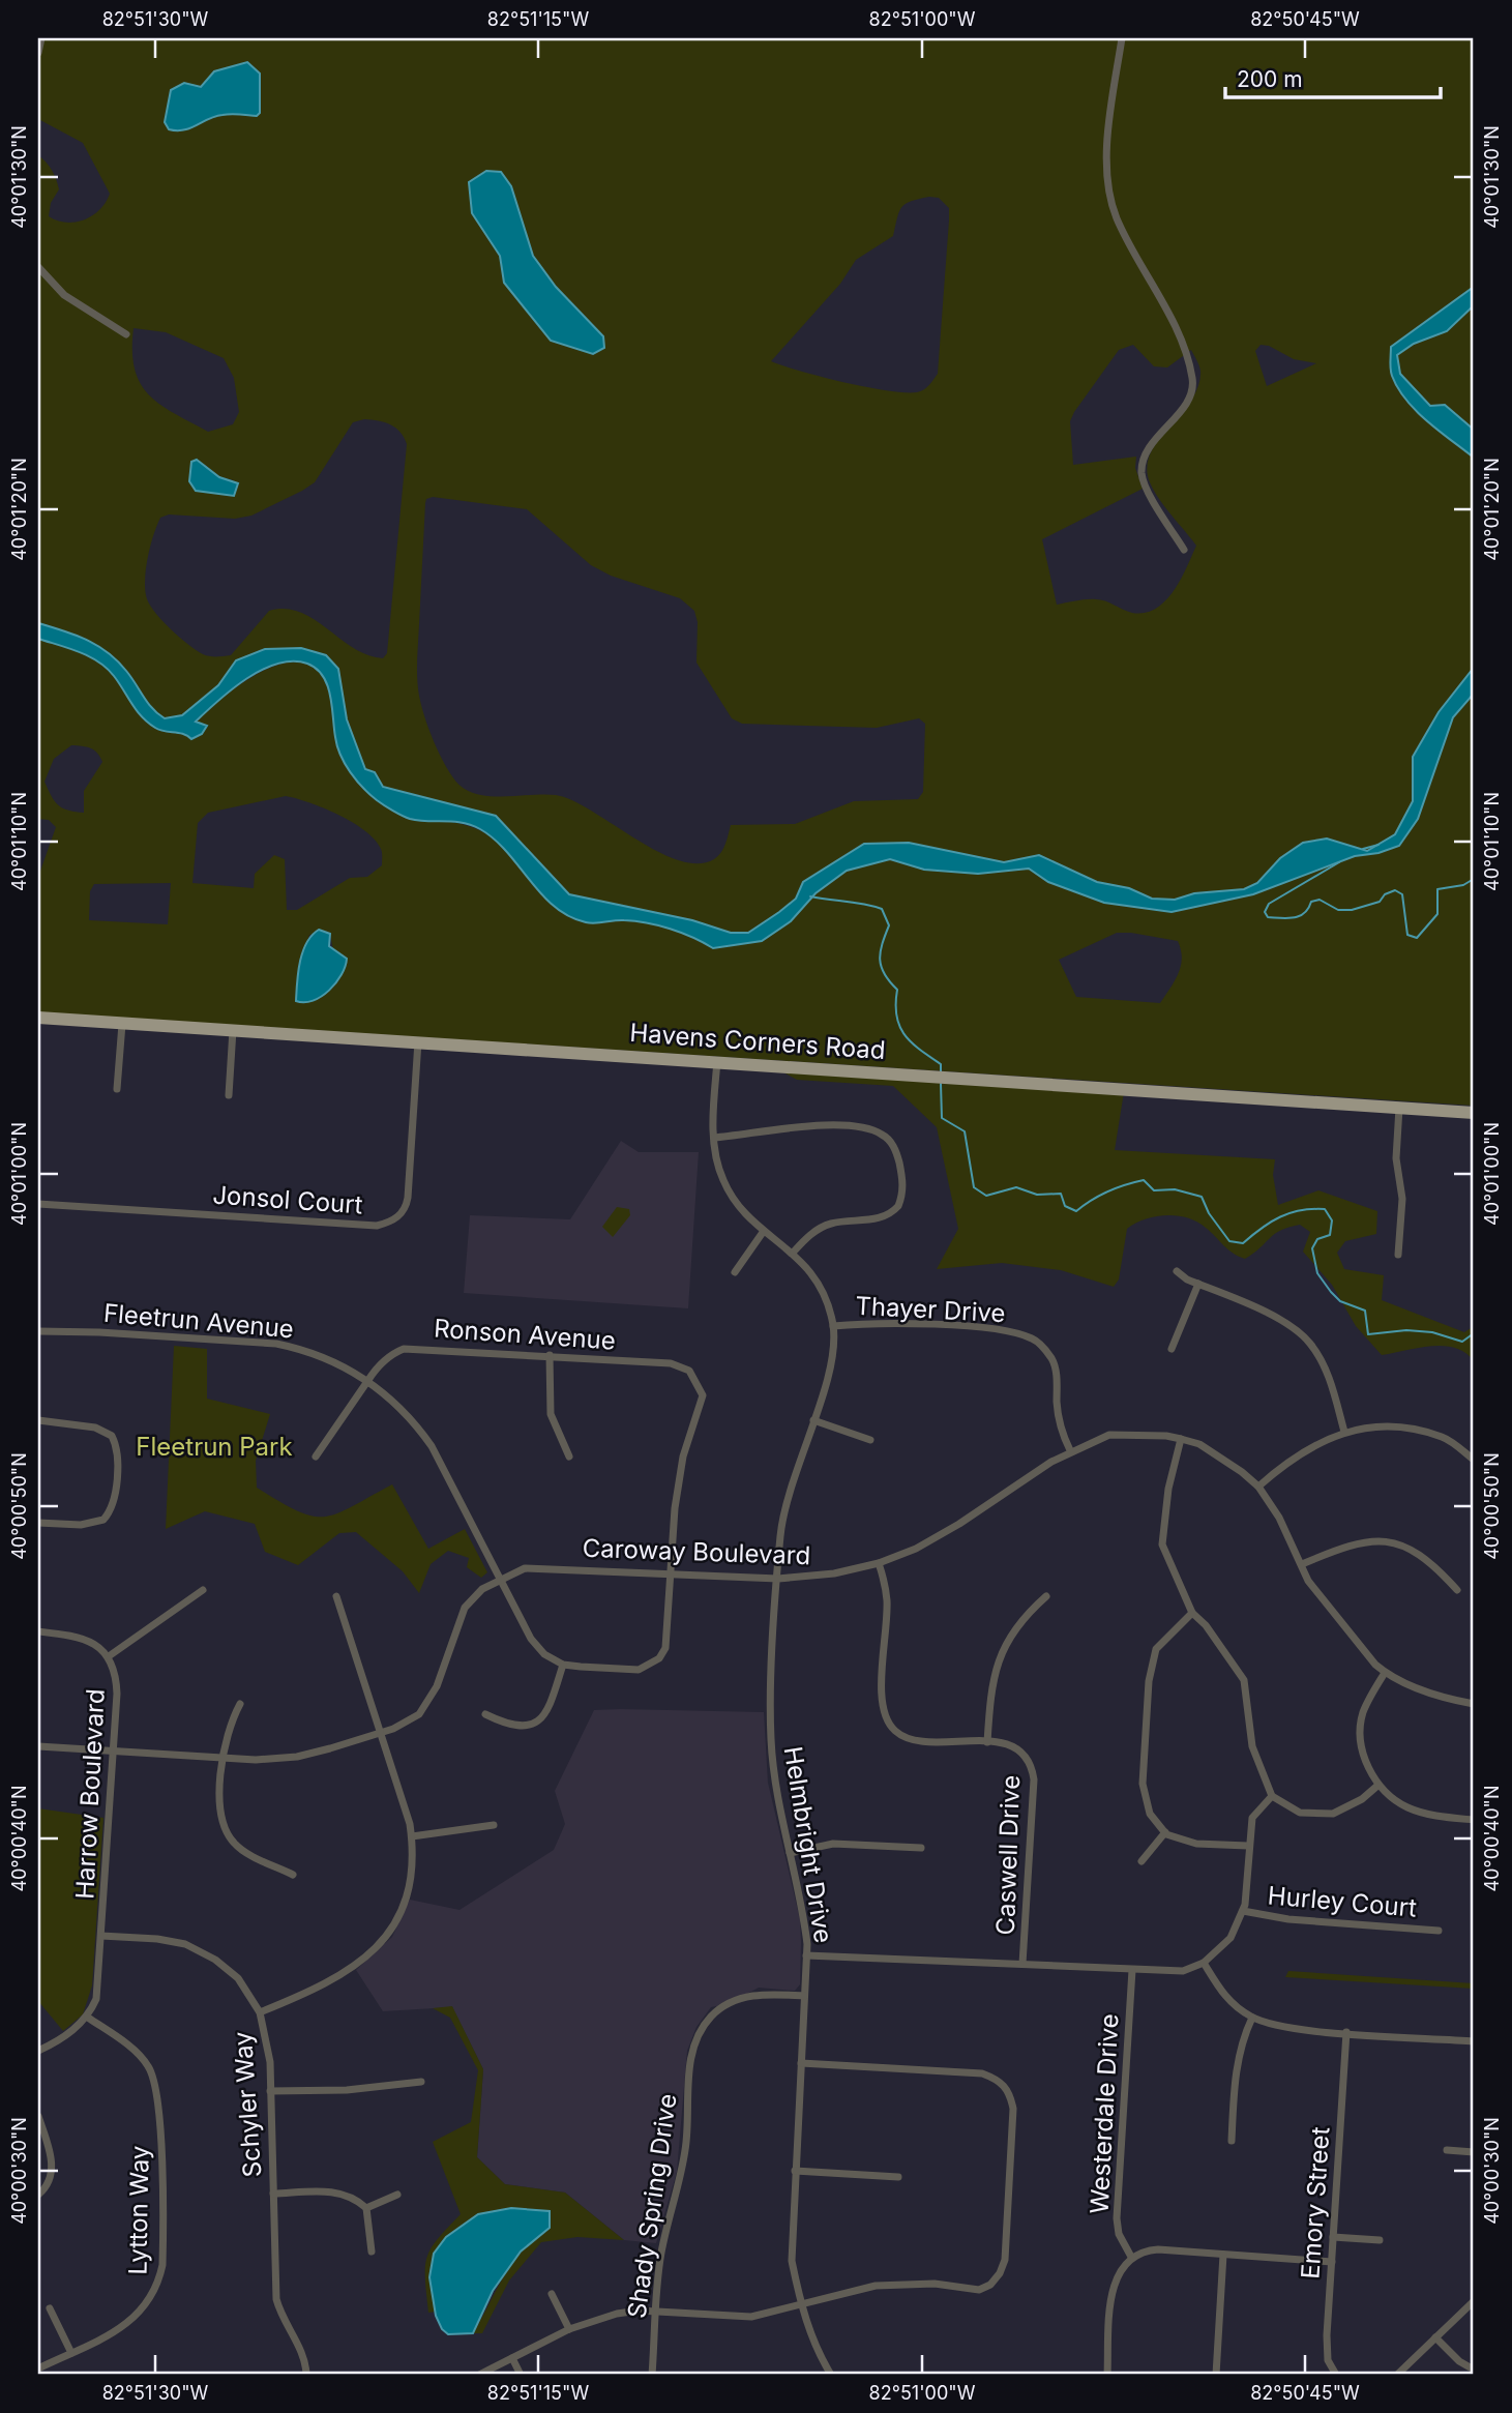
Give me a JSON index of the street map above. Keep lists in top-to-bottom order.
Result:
{
  "streets": {
    "main road": ["Havens Corners Road"],
    "street": [
      "Jonsol Court",
      "Thayer Drive",
      "Fleetrun Avenue",
      "Ronson Avenue",
      "Caroway Boulevard",
      "Harrow Boulevard",
      "Helmbright Drive",
      "Caswell Drive",
      "Hurley Court",
      "Schyler Way",
      "Westerdale Drive",
      "Emory Street",
      "Shady Spring Drive",
      "Lytton Way"
    ]
  },
  "crossings": [
    ["Havens Corners Road", "Jonsol Court"],
    ["Havens Corners Road", "Helmbright Drive"],
    ["Thayer Drive", "Caroway Boulevard"],
    ["Thayer Drive", "Helmbright Drive"],
    ["Fleetrun Avenue", "Ronson Avenue"],
    ["Fleetrun Avenue", "Caroway Boulevard"],
    ["Ronson Avenue", "Caroway Boulevard"],
    ["Caroway Boulevard", "Harrow Boulevard"],
    ["Caroway Boulevard", "Helmbright Drive"],
    ["Caroway Boulevard", "Caswell Drive"],
    ["Harrow Boulevard", "Schyler Way"],
    ["Harrow Boulevard", "Lytton Way"],
    ["Helmbright Drive", "Shady Spring Drive"]
  ],
  "parks": ["Fleetrun Park"],
  "scale_bar": "200 m",
  "coordinates": [
    "82°51'30\"W",
    "82°51'15\"W",
    "82°51'00\"W",
    "82°50'45\"W",
    "40°01'30\"N",
    "40°01'20\"N",
    "40°01'10\"N",
    "40°01'00\"N",
    "40°00'50\"N",
    "40°00'40\"N",
    "40°00'30\"N"
  ]
}
